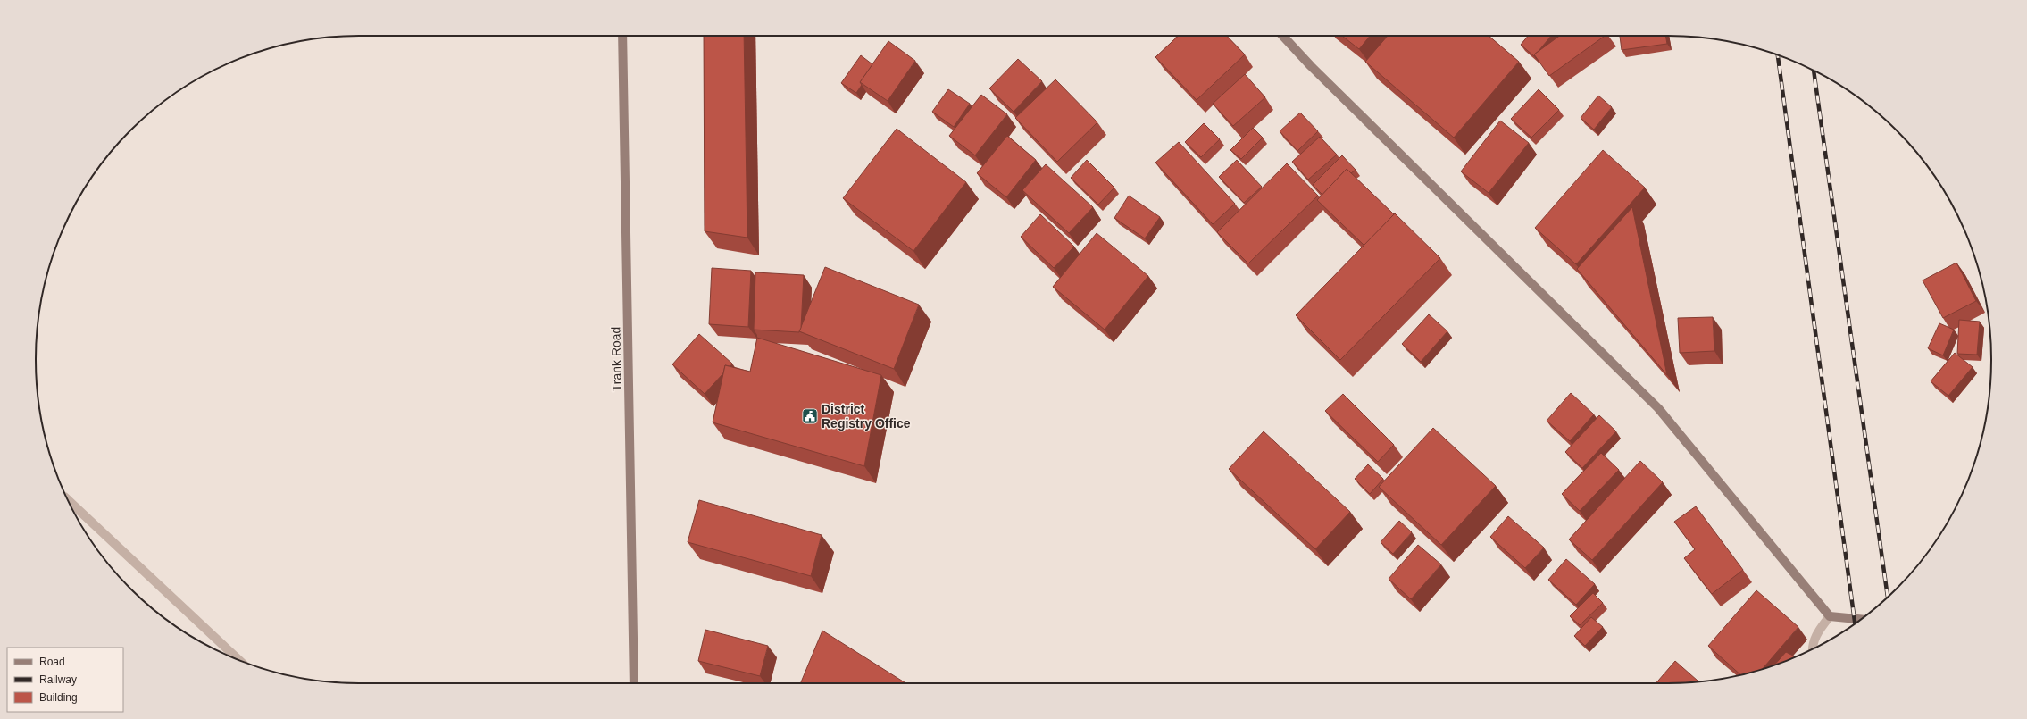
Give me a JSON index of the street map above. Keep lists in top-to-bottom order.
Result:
{
  "streets": {
    "main road": ["Trank Road"]
  },
  "places": {
    "public building": ["District Registry Office"]
  },
  "legend": ["Road", "Railway", "Building"]
}
